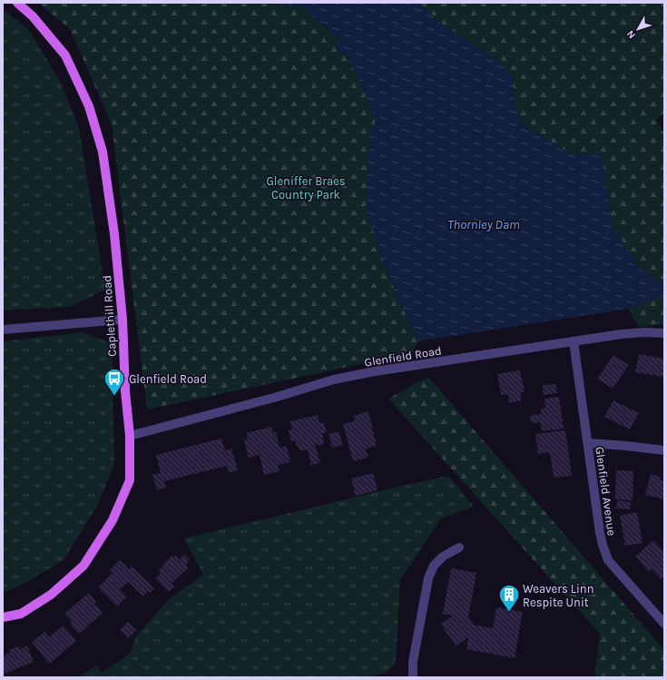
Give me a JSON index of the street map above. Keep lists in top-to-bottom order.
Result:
{
  "streets": {
    "main road": ["Caplethill Road"],
    "street": ["Glenfield Road", "Glenfield Avenue"]
  },
  "crossings": [
    ["Caplethill Road", "Glenfield Road"],
    ["Glenfield Road", "Glenfield Avenue"]
  ],
  "water": ["Thornley Dam"],
  "parks": ["Gleniffer Braes Country Park"],
  "places": {
    "bus stop": ["Glenfield Road"],
    "building": ["Weavers Linn Respite Unit"]
  },
  "north": "bottom left"
}
